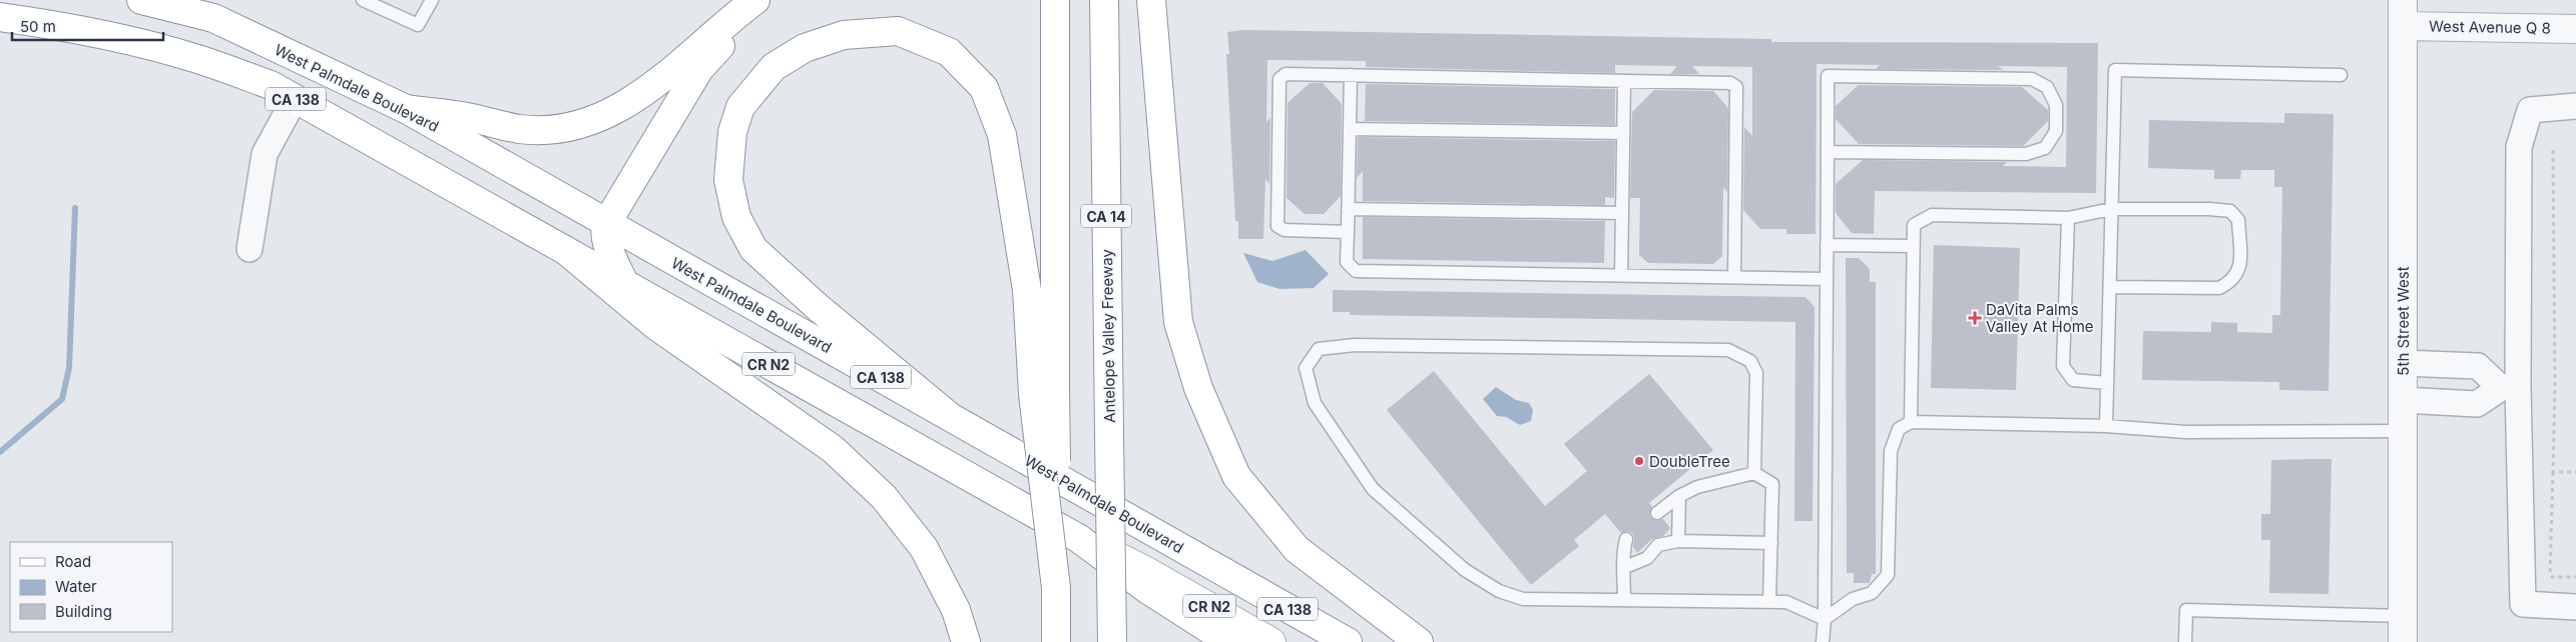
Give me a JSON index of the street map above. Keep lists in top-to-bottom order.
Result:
{
  "streets": {
    "main road": [
      "West Palmdale Boulevard",
      "CA 138",
      "CA 14",
      "Antelope Valley Freeway",
      "CR N2"
    ],
    "street": ["West Avenue Q 8", "5th Street West"]
  },
  "crossings": [
    ["West Avenue Q 8", "5th Street West"],
    ["CA 138", "CR N2"]
  ],
  "places": {
    "health": ["DaVita Palms Valley At Home"],
    "other": ["DoubleTree"]
  },
  "legend": ["Road", "Water", "Building"],
  "scale_bar": "50 m"
}
